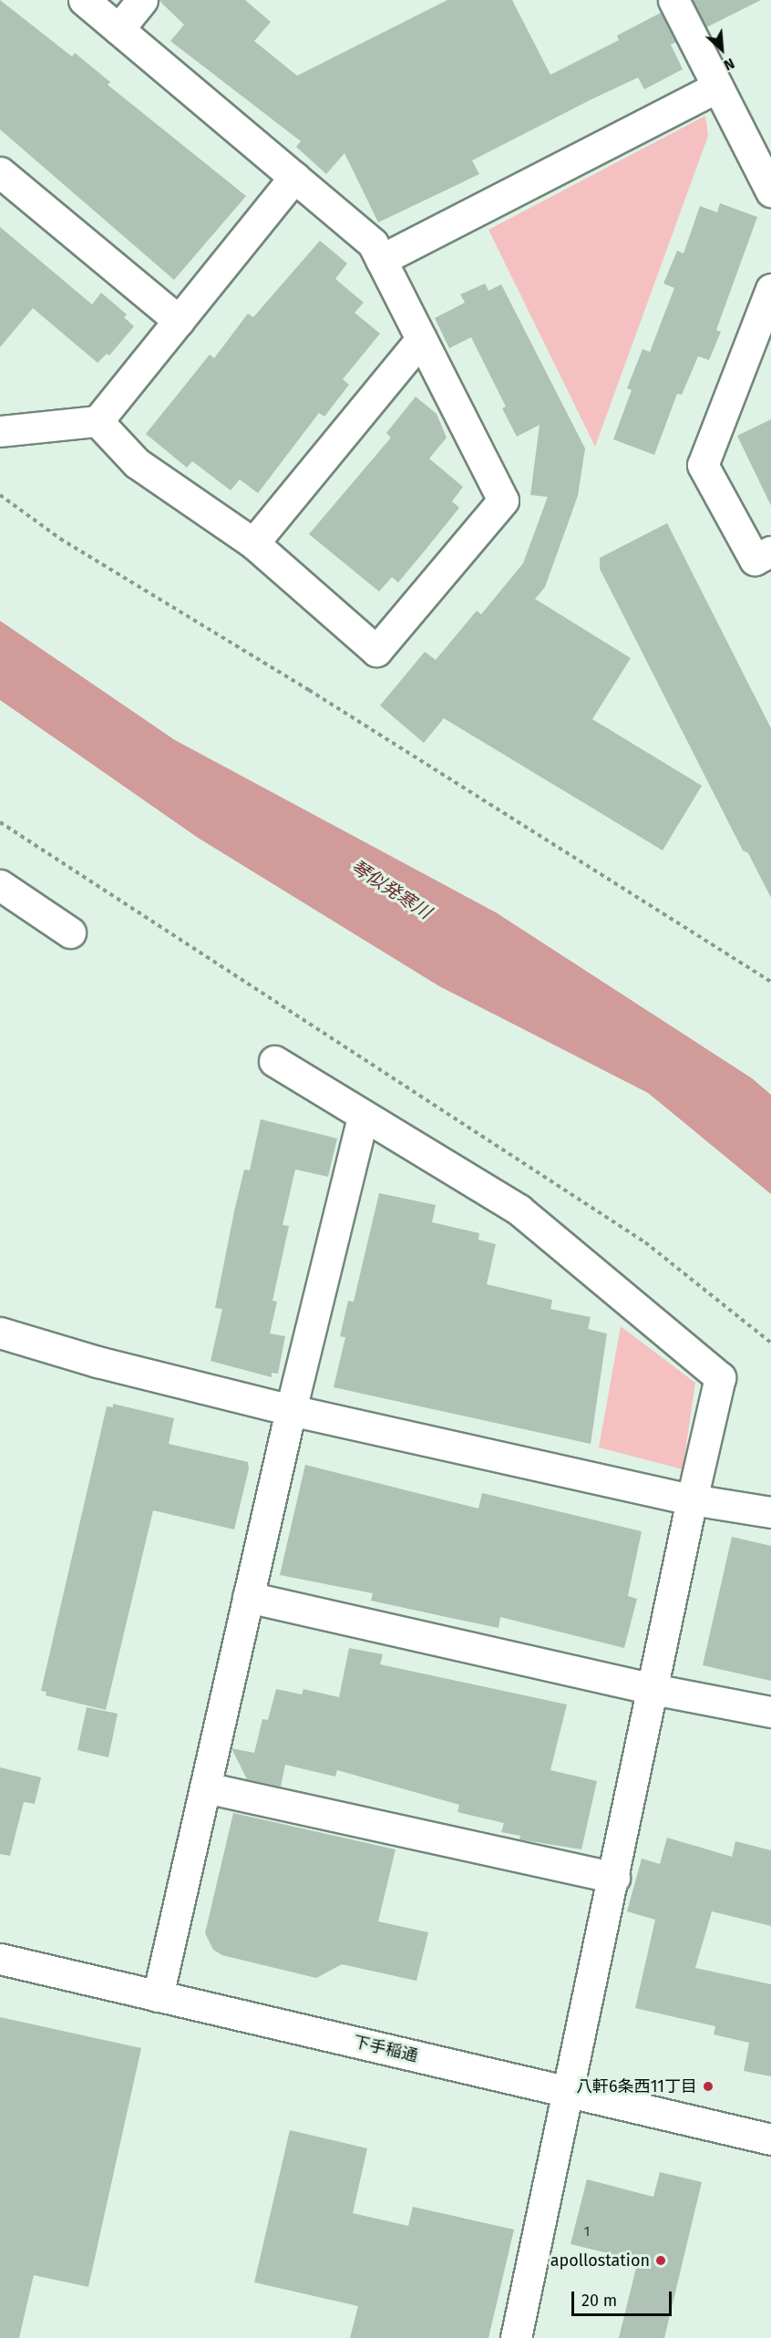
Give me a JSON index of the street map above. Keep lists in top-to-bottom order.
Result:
{
  "streets": {
    "street": ["下手稲通"]
  },
  "water": ["琴似発寒川"],
  "places": ["八軒6条西11丁目", "apollostation"],
  "house_numbers": ["1"],
  "scale_bar": "20 m",
  "north": "bottom right"
}
